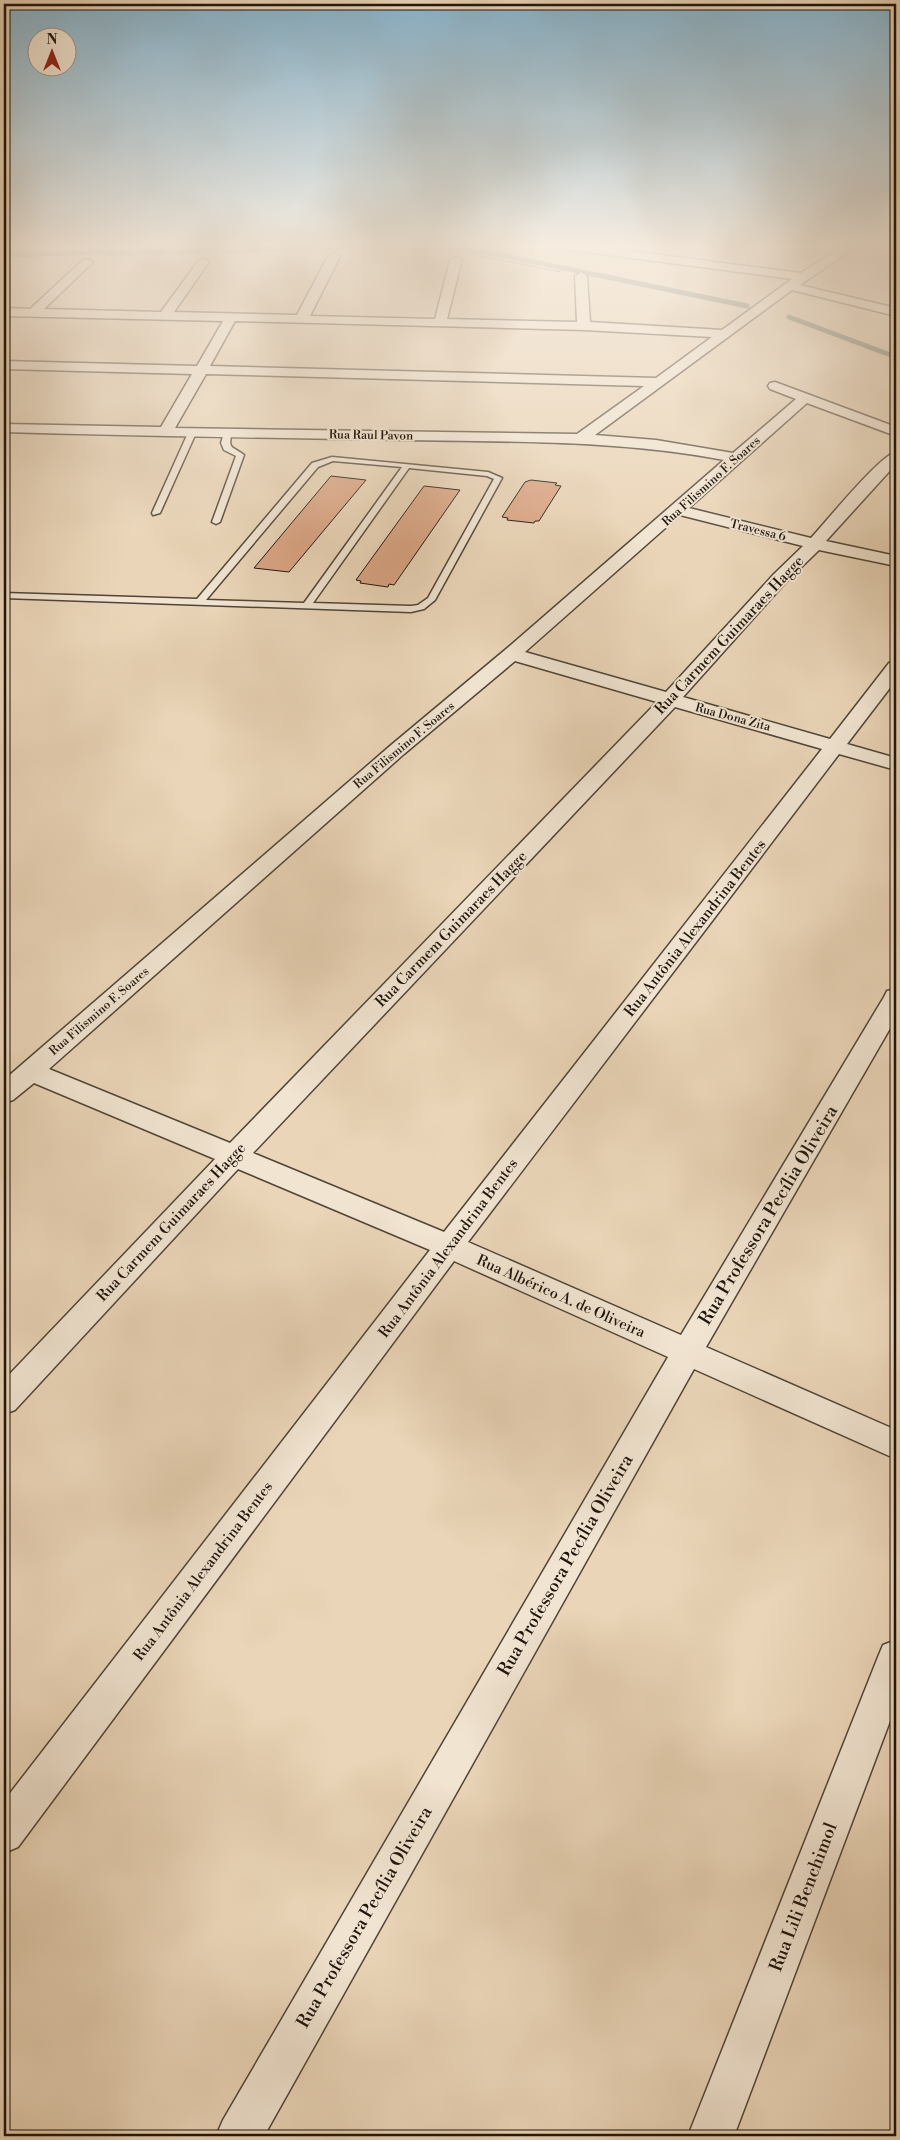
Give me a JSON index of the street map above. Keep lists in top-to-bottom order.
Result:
{
  "streets": {
    "street": [
      "Rua Raul Pavon",
      "Rua Filismino F. Soares",
      "Travessa 6",
      "Rua Carmem Guimaraes Hagge",
      "Rua Dona Zita",
      "Rua Antônia Alexandrina Bentes",
      "Rua Professora Pecília Oliveira",
      "Rua Albérico A. de Oliveira",
      "Rua Lili Benchimol"
    ]
  },
  "crossings": [
    ["Rua Raul Pavon", "Rua Filismino F. Soares"],
    ["Rua Filismino F. Soares", "Travessa 6"],
    ["Rua Filismino F. Soares", "Rua Dona Zita"],
    ["Rua Filismino F. Soares", "Rua Albérico A. de Oliveira"],
    ["Travessa 6", "Rua Carmem Guimaraes Hagge"],
    ["Rua Carmem Guimaraes Hagge", "Rua Dona Zita"],
    ["Rua Carmem Guimaraes Hagge", "Rua Albérico A. de Oliveira"],
    ["Rua Dona Zita", "Rua Antônia Alexandrina Bentes"],
    ["Rua Antônia Alexandrina Bentes", "Rua Albérico A. de Oliveira"],
    ["Rua Professora Pecília Oliveira", "Rua Albérico A. de Oliveira"]
  ],
  "north": "top"
}
